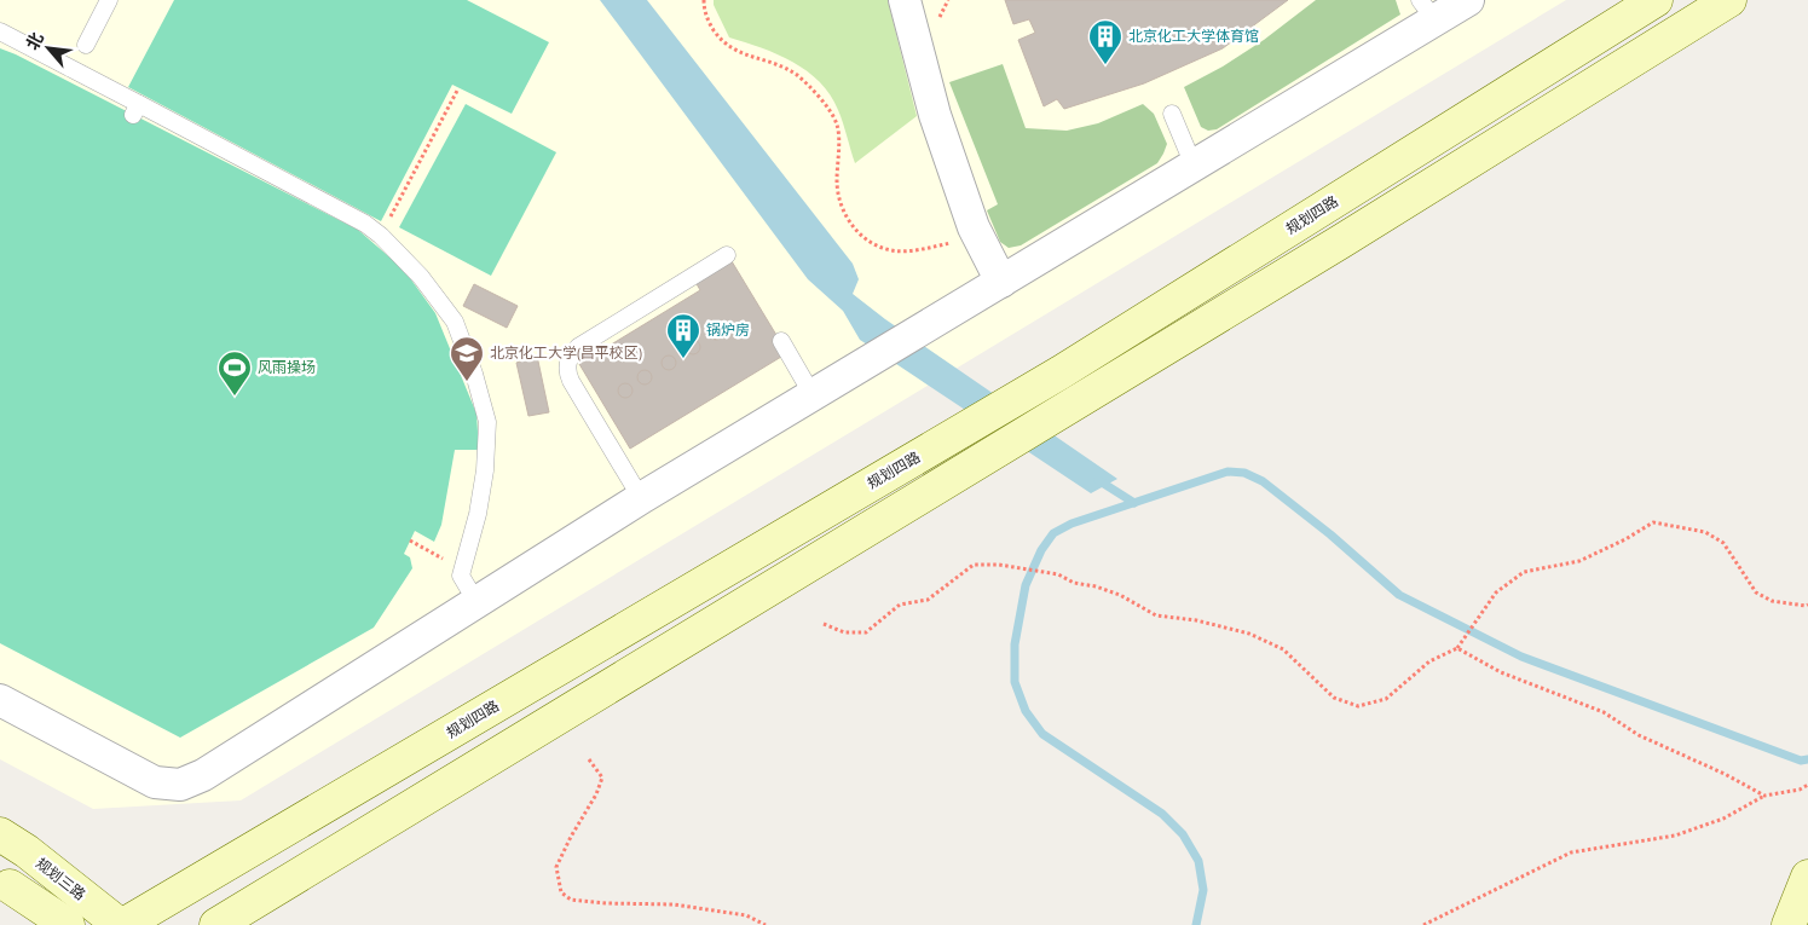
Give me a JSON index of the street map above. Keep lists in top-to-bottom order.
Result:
{
  "streets": {
    "main road": ["规划四路", "规划三路"]
  },
  "crossings": [
    ["规划四路", "规划三路"]
  ],
  "places": {
    "building": ["北京化工大学体育馆", "锅炉房"],
    "school or university": ["北京化工大学(昌平校区)"],
    "sports": ["风雨操场"]
  },
  "north": "top left"
}
